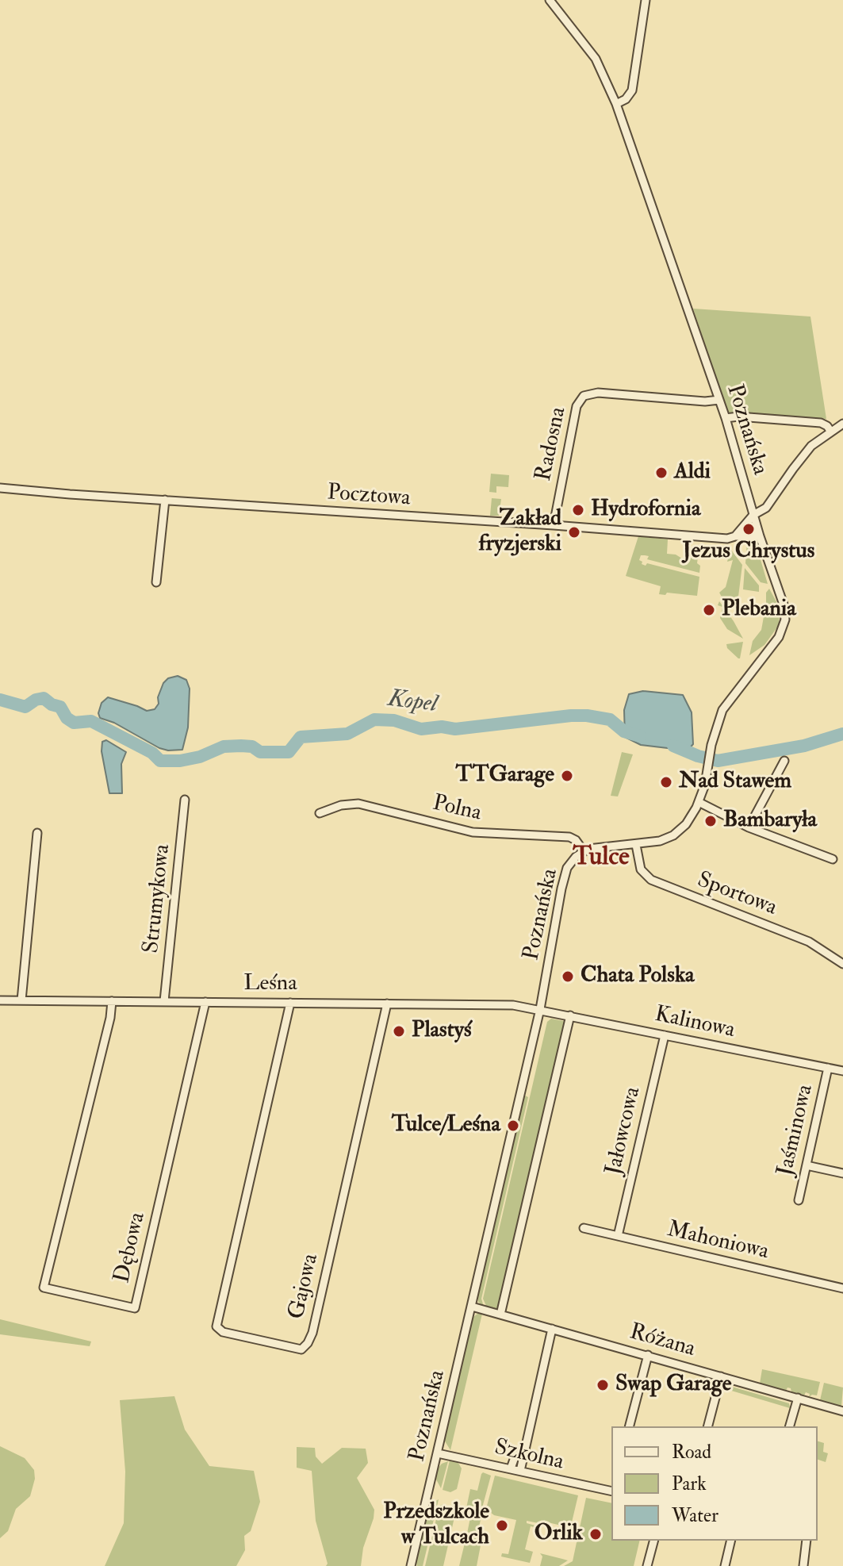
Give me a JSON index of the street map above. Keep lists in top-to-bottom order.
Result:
{
  "streets": {
    "street": [
      "Poznańska",
      "Radosna",
      "Pocztowa",
      "Polna",
      "Sportowa",
      "Strumykowa",
      "Leśna",
      "Kalinowa",
      "Jaśminowa",
      "Jałowcowa",
      "Mahoniowa",
      "Dębowa",
      "Gajowa",
      "Różana",
      "Szkolna"
    ]
  },
  "crossings": [
    ["Poznańska", "Radosna"],
    ["Poznańska", "Pocztowa"],
    ["Poznańska", "Polna"],
    ["Poznańska", "Sportowa"],
    ["Poznańska", "Leśna"],
    ["Poznańska", "Kalinowa"],
    ["Poznańska", "Różana"],
    ["Poznańska", "Szkolna"],
    ["Radosna", "Pocztowa"],
    ["Strumykowa", "Leśna"],
    ["Leśna", "Kalinowa"],
    ["Leśna", "Dębowa"],
    ["Leśna", "Gajowa"],
    ["Kalinowa", "Jaśminowa"],
    ["Kalinowa", "Jałowcowa"],
    ["Jałowcowa", "Mahoniowa"]
  ],
  "districts": ["Tulce"],
  "water": ["Kopel"],
  "places": [
    "Aldi",
    "Hydrofornia",
    "Jezus Chrystus",
    "Zakład fryzjerski",
    "Plebania",
    "TTGarage",
    "Nad Stawem",
    "Bambaryła",
    "Chata Polska",
    "Plastyś",
    "Tulce/Leśna",
    "Swap Garage",
    "Przedszkole w Tulcach",
    "Orlik"
  ],
  "legend": ["Road", "Park", "Water"]
}
